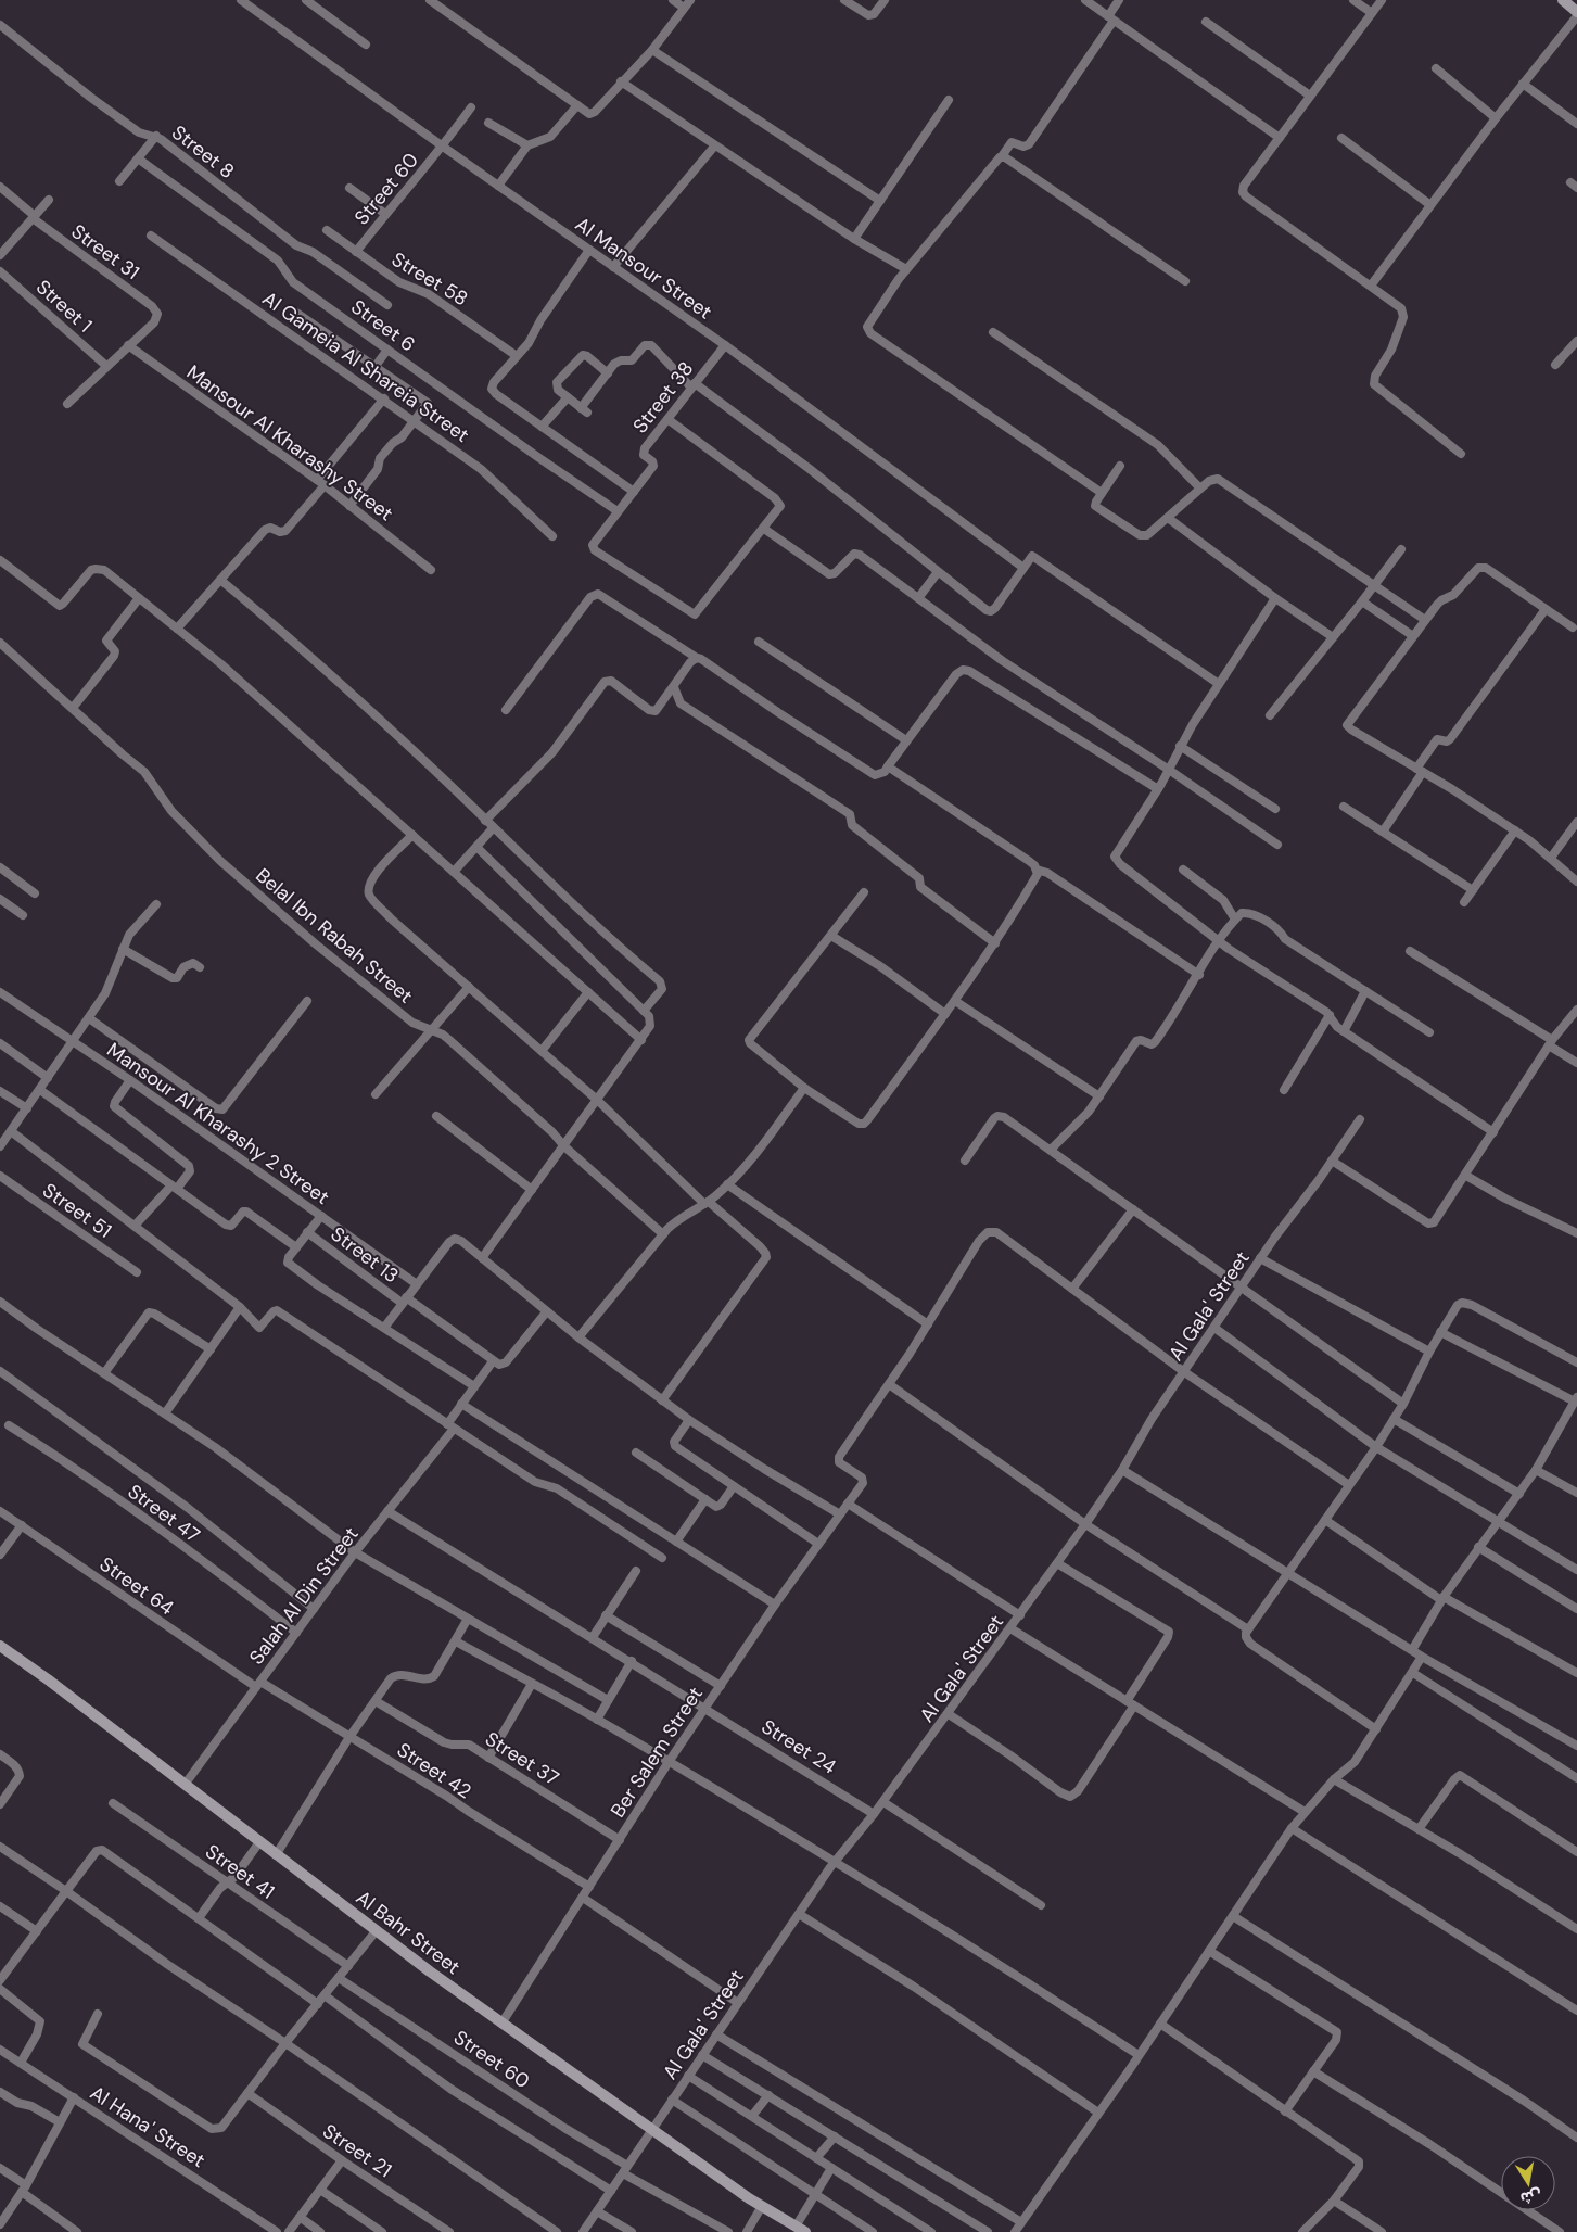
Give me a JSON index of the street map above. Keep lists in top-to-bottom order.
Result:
{
  "streets": {
    "street": [
      "Street 8",
      "Street 60",
      "Street 31",
      "Al Mansour Street",
      "Street 58",
      "Street 1",
      "Street 6",
      "Al Gameia Al Shareia Street",
      "Street 38",
      "Mansour Al Kharashy Street",
      "Belal Ibn Rabah Street",
      "Mansour Al Kharashy 2 Street",
      "Street 51",
      "Street 13",
      "Al Gala' Street",
      "Street 47",
      "Street 64",
      "Salah Al Din Street",
      "Street 24",
      "Ber Salem Street",
      "Street 37",
      "Street 42",
      "Street 41",
      "Al Bahr Street",
      "Al Hana' Street",
      "Street 21"
    ]
  },
  "crossings": [
    ["Street 60", "Al Mansour Street"],
    ["Street 60", "Street 58"],
    ["Street 60", "Al Gala' Street"],
    ["Street 31", "Mansour Al Kharashy Street"],
    ["Al Mansour Street", "Street 38"],
    ["Street 6", "Street 38"],
    ["Street 13", "Salah Al Din Street"],
    ["Al Gala' Street", "Street 24"],
    ["Al Gala' Street", "Al Bahr Street"],
    ["Street 47", "Salah Al Din Street"],
    ["Street 64", "Salah Al Din Street"],
    ["Street 64", "Street 42"],
    ["Salah Al Din Street", "Street 24"],
    ["Salah Al Din Street", "Street 42"],
    ["Salah Al Din Street", "Al Bahr Street"],
    ["Street 24", "Ber Salem Street"],
    ["Ber Salem Street", "Street 37"],
    ["Ber Salem Street", "Street 42"],
    ["Ber Salem Street", "Al Bahr Street"]
  ],
  "north": "bottom"
}
